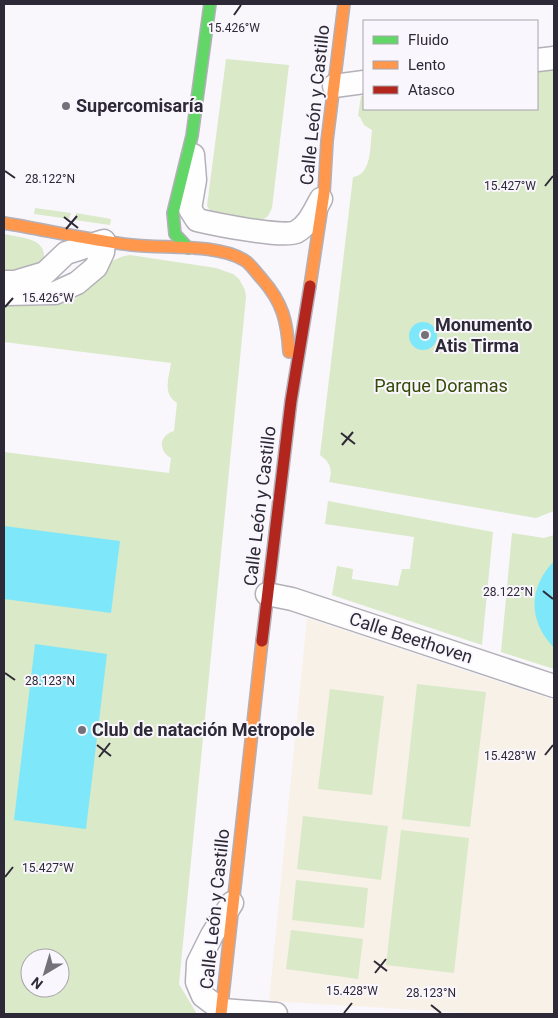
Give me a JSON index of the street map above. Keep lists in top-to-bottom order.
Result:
{
  "streets": {
    "street": ["Calle León y Castillo", "Calle Beethoven"]
  },
  "crossings": [
    ["Calle León y Castillo", "Calle Beethoven"]
  ],
  "parks": ["Parque Doramas"],
  "places": ["Supercomisaría", "Monumento Atis Tirma", "Club de natación Metropole"],
  "legend": ["Fluido", "Lento", "Atasco"],
  "north": "bottom left",
  "coordinates": [
    "15.426°W",
    "28.122°N",
    "15.427°W",
    "28.123°N",
    "15.428°W"
  ]
}
